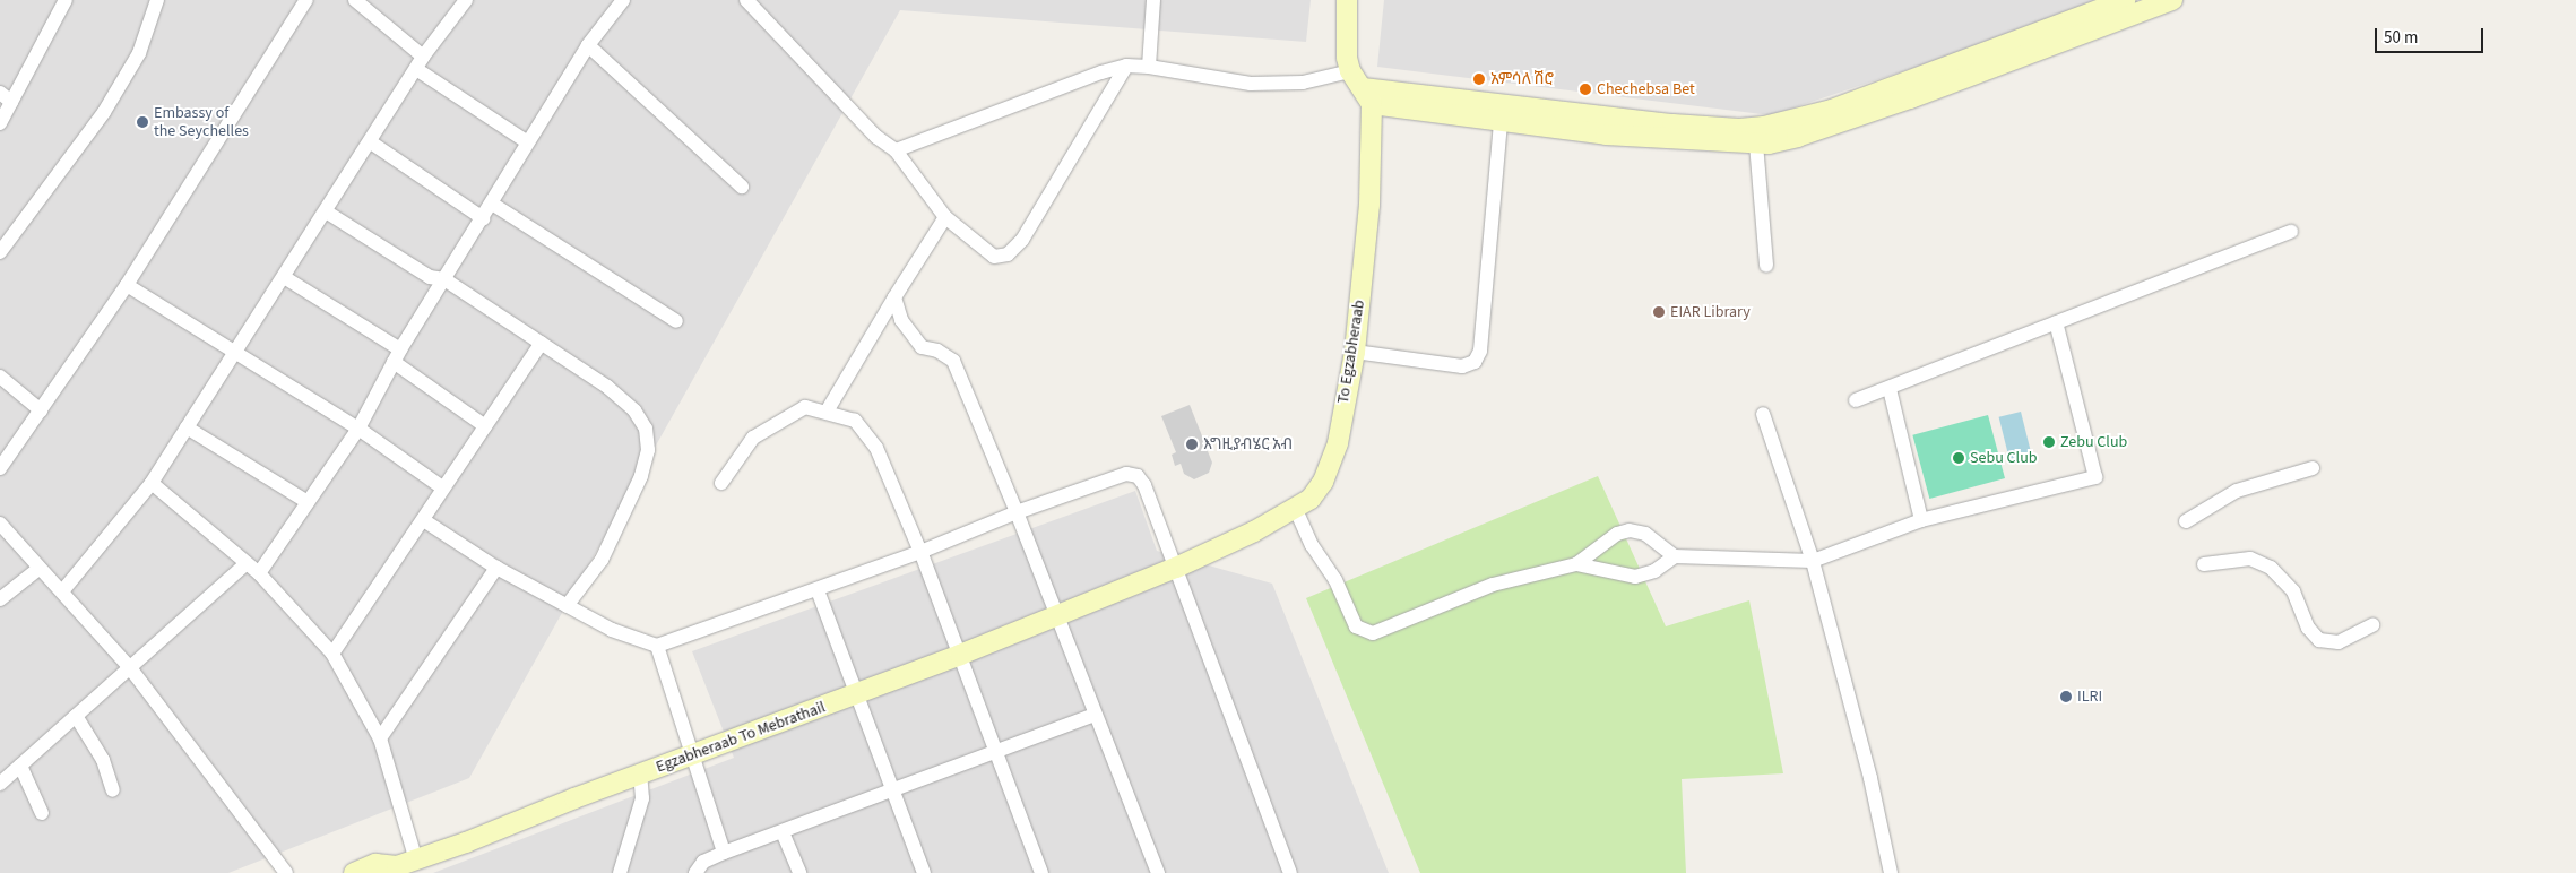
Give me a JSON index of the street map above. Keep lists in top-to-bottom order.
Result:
{
  "streets": {
    "main road": ["To Egzabheraab", "Egzabheraab To Mebrathail"]
  },
  "crossings": [
    ["To Egzabheraab", "Egzabheraab To Mebrathail"]
  ],
  "places": [
    "አምሳለ ሽሮ",
    "Chechebsa Bet",
    "Embassy of the Seychelles",
    "EIAR Library",
    "Zebu Club",
    "እግዚያብሄር አብ",
    "Sebu Club",
    "ILRI"
  ],
  "scale_bar": "50 m"
}
